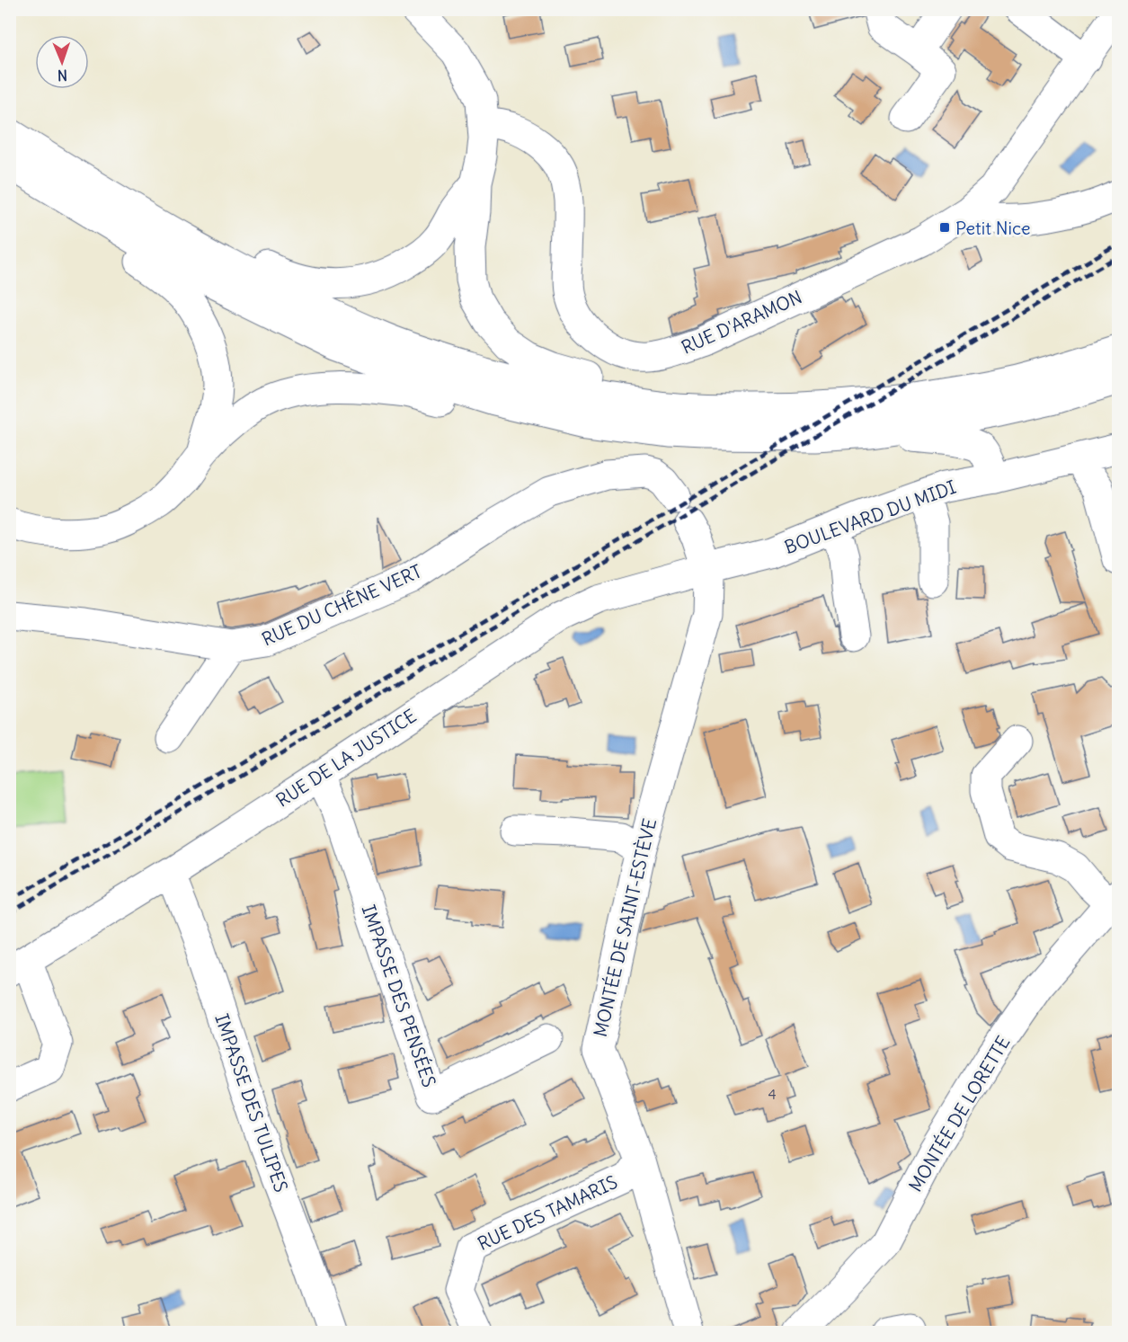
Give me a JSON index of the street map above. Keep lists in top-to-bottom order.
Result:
{
  "streets": {
    "street": [
      "RUE D'ARAMON",
      "BOULEVARD DU MIDI",
      "RUE DU CHÊNE VERT",
      "RUE DE LA JUSTICE",
      "MONTÉE DE SAINT-ESTÈVE",
      "IMPASSE DES PENSÉES",
      "IMPASSE DES TULIPES",
      "MONTÉE DE LORETTE",
      "RUE DES TAMARIS"
    ]
  },
  "crossings": [
    ["BOULEVARD DU MIDI", "RUE DE LA JUSTICE"],
    ["BOULEVARD DU MIDI", "MONTÉE DE SAINT-ESTÈVE"],
    ["RUE DE LA JUSTICE", "MONTÉE DE SAINT-ESTÈVE"],
    ["RUE DE LA JUSTICE", "IMPASSE DES PENSÉES"],
    ["RUE DE LA JUSTICE", "IMPASSE DES TULIPES"],
    ["MONTÉE DE SAINT-ESTÈVE", "RUE DES TAMARIS"]
  ],
  "places": {
    "transit": ["Petit Nice"]
  },
  "house_numbers": ["4"],
  "north": "bottom"
}
